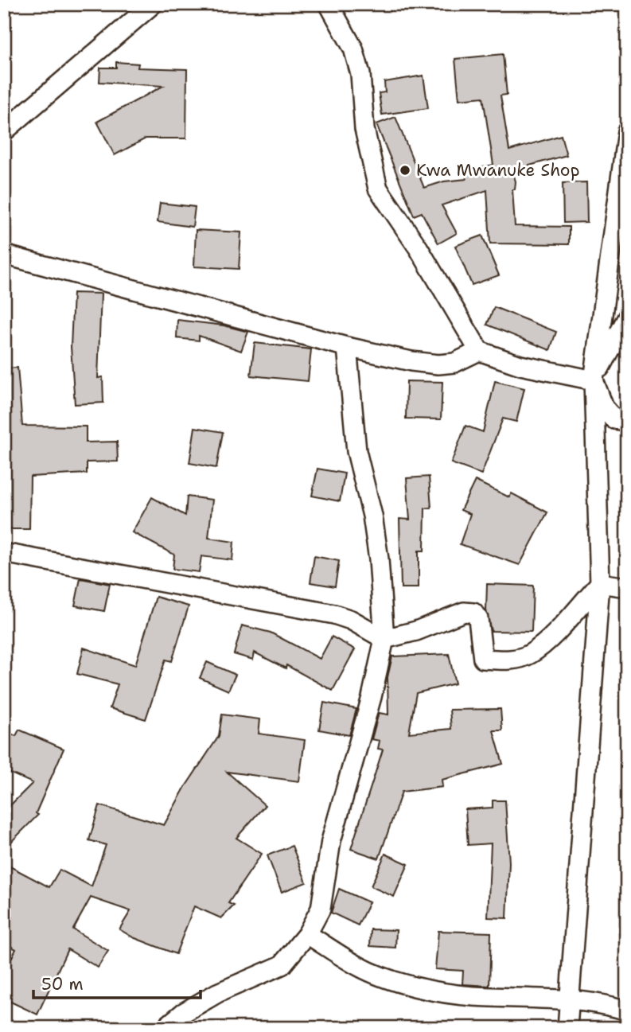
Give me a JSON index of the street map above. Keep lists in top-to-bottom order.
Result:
{
  "places": ["Kwa Mwanuke Shop"],
  "scale_bar": "50 m"
}
